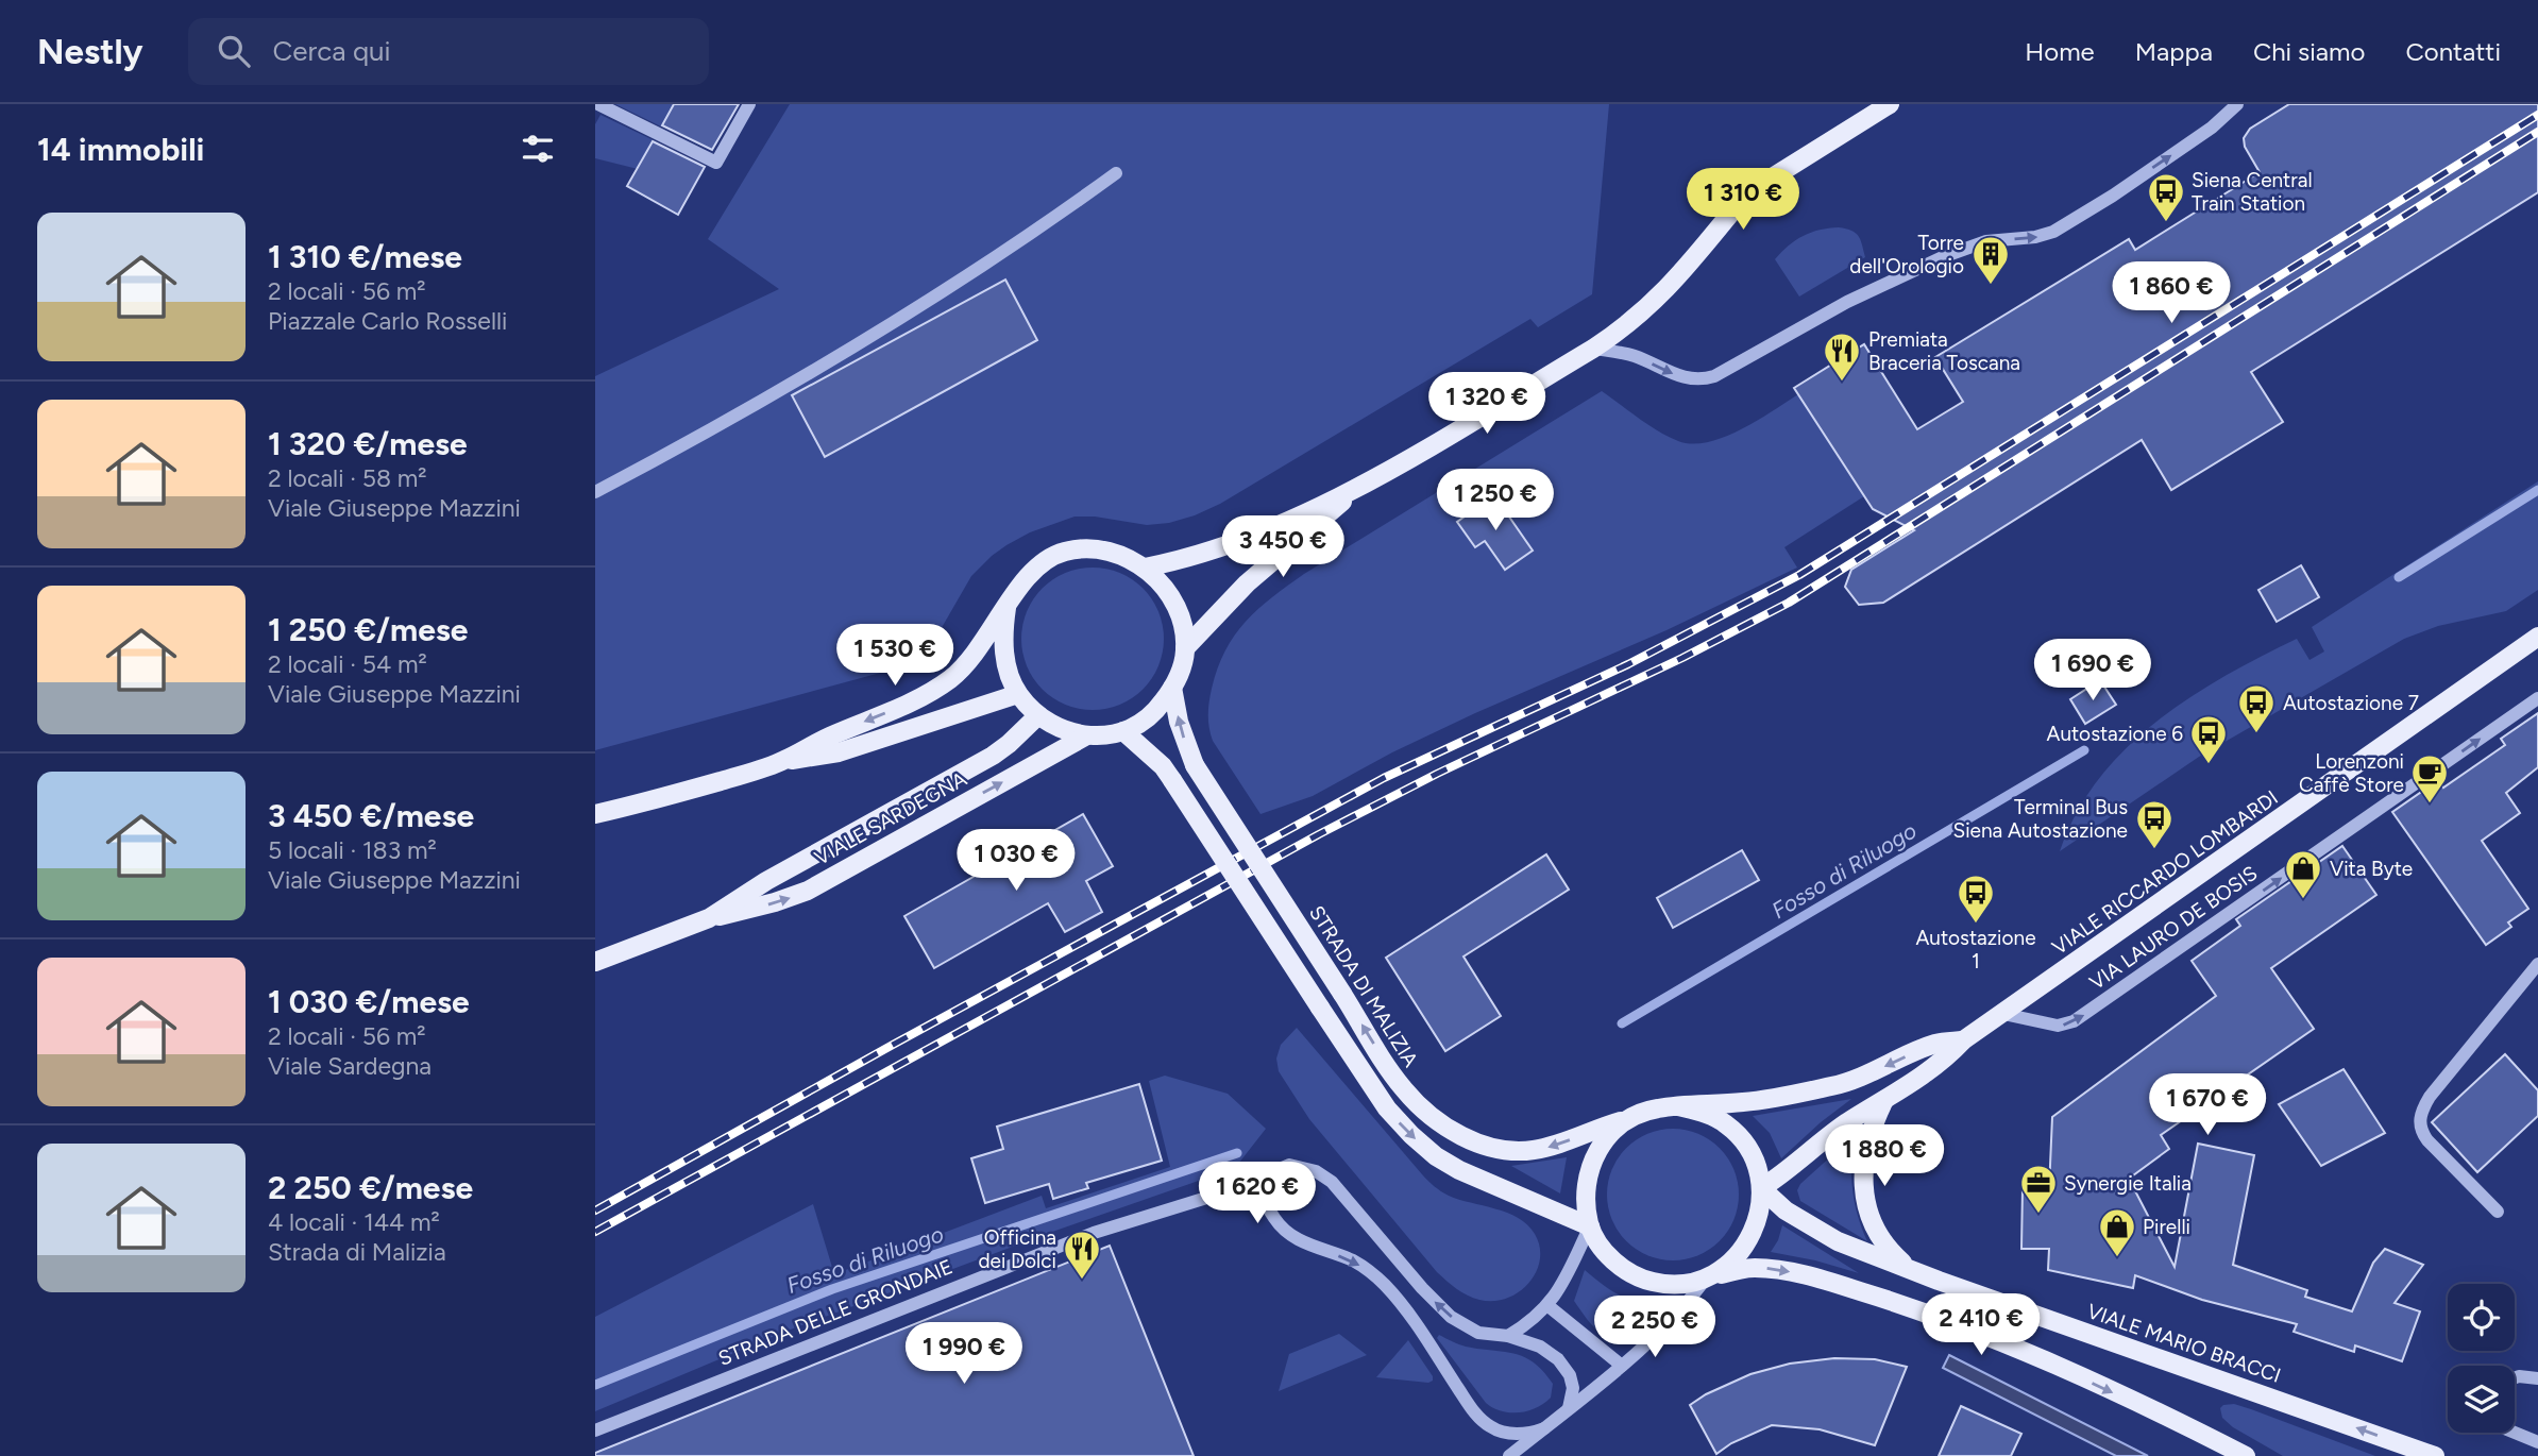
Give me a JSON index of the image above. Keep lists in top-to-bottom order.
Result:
{
  "streets": {
    "main road": [
      "VIALE SARDEGNA",
      "VIALE RICCARDO LOMBARDI",
      "STRADA DI MALIZIA",
      "VIALE MARIO BRACCI"
    ],
    "street": ["VIA LAURO DE BOSIS", "STRADA DELLE GRONDAIE"]
  },
  "crossings": [
    ["VIALE SARDEGNA", "STRADA DI MALIZIA"],
    ["VIALE RICCARDO LOMBARDI", "VIA LAURO DE BOSIS"],
    ["VIALE RICCARDO LOMBARDI", "STRADA DI MALIZIA"],
    ["VIALE RICCARDO LOMBARDI", "VIALE MARIO BRACCI"],
    ["STRADA DI MALIZIA", "VIALE MARIO BRACCI"]
  ],
  "one_way": ["VIA LAURO DE BOSIS"],
  "water": ["Fosso di Riluogo"],
  "places": {
    "bus stop": [
      "Siena Central Train Station",
      "Autostazione 7",
      "Autostazione 6",
      "Terminal Bus Siena Autostazione",
      "Autostazione 1"
    ],
    "building": ["Torre dell'Orologio"],
    "restaurant": ["Premiata Braceria Toscana", "Officina dei Dolci"],
    "cafe": ["Lorenzoni Caffè Store"],
    "shop": ["Vita Byte", "Pirelli"],
    "office": ["Synergie Italia"]
  },
  "page": {
    "header": "Nestly",
    "search": "Cerca qui",
    "nav": [
      "Home",
      "Mappa",
      "Chi siamo",
      "Contatti"
    ],
    "heading": "14 immobili",
    "price": [
      "1 310 €",
      "1 860 €",
      "1 320 €",
      "1 250 €",
      "3 450 €",
      "1 530 €",
      "1 690 €",
      "1 030 €",
      "1 670 €",
      "1 880 €",
      "1 620 €",
      "2 410 €",
      "2 250 €",
      "1 990 €"
    ],
    "list": [
      {
        "name": "1 310 €/mese",
        "note": "2 locali · 56 m² · Piazzale Carlo Rosselli"
      },
      {
        "name": "1 320 €/mese",
        "note": "2 locali · 58 m² · Viale Giuseppe Mazzini"
      },
      {
        "name": "1 250 €/mese",
        "note": "2 locali · 54 m² · Viale Giuseppe Mazzini"
      },
      {
        "name": "3 450 €/mese",
        "note": "5 locali · 183 m² · Viale Giuseppe Mazzini"
      },
      {
        "name": "1 030 €/mese",
        "note": "2 locali · 56 m² · Viale Sardegna"
      },
      {
        "name": "2 250 €/mese",
        "note": "4 locali · 144 m² · Strada di Malizia"
      }
    ]
  }
}
